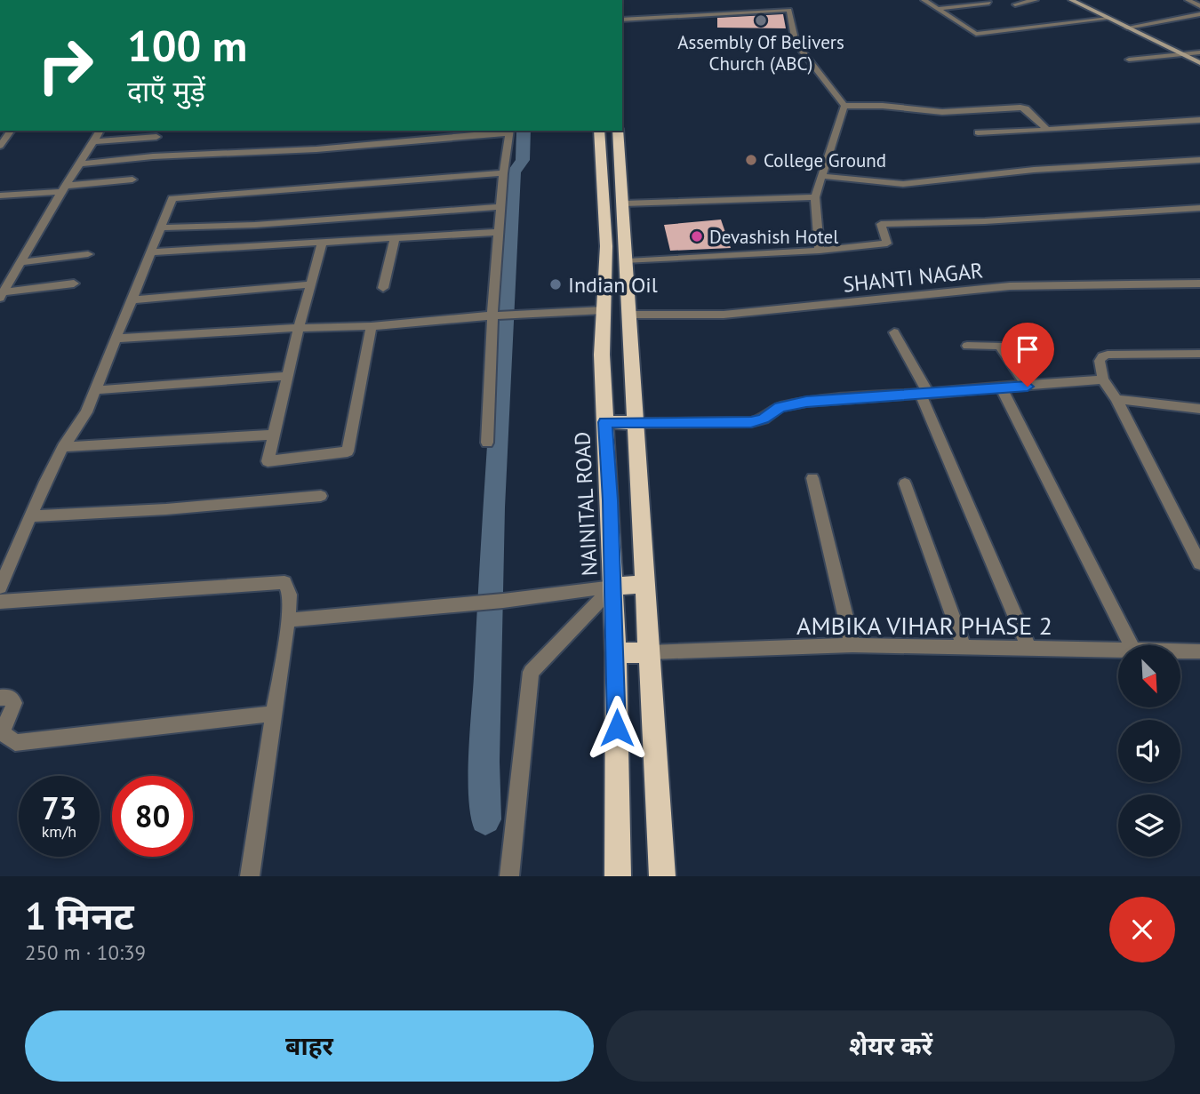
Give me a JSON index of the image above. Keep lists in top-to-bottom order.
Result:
{
  "streets": {
    "highway": ["NAINITAL ROAD"],
    "street": ["SHANTI NAGAR", "AMBIKA VIHAR PHASE 2"]
  },
  "places": [
    "Assembly Of Belivers Church (ABC)",
    "College Ground",
    "Devashish Hotel",
    "Indian Oil"
  ],
  "north": "bottom right",
  "page": {
    "turn": ["100 m", "दाएँ मुड़ें"],
    "speed": "73 km/h",
    "limit": "80",
    "heading": ["1 मिनट", "250 m · 10:39"],
    "buttons": ["बाहर", "शेयर करें"]
  }
}
